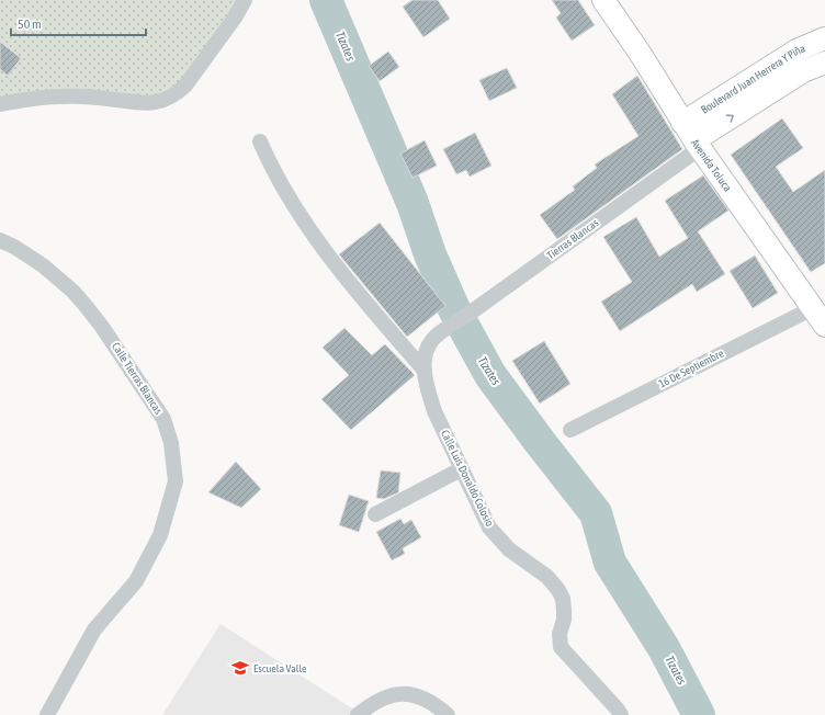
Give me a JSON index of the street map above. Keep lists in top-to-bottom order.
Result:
{
  "streets": {
    "main road": ["Boulevard Juan Herrera Y Piña", "Avenida Toluca"],
    "street": [
      "Tierras Blancas",
      "16 De Septiembre",
      "Calle Tierras Blancas",
      "Calle Luis Donaldo Colosio"
    ]
  },
  "crossings": [
    ["Boulevard Juan Herrera Y Piña", "Avenida Toluca"],
    ["Boulevard Juan Herrera Y Piña", "Tierras Blancas"],
    ["Avenida Toluca", "Tierras Blancas"],
    ["Avenida Toluca", "16 De Septiembre"],
    ["Tierras Blancas", "Calle Luis Donaldo Colosio"]
  ],
  "water": ["Tizates"],
  "places": {
    "school or university": ["Escuela Valle"]
  },
  "scale_bar": "50 m"
}
